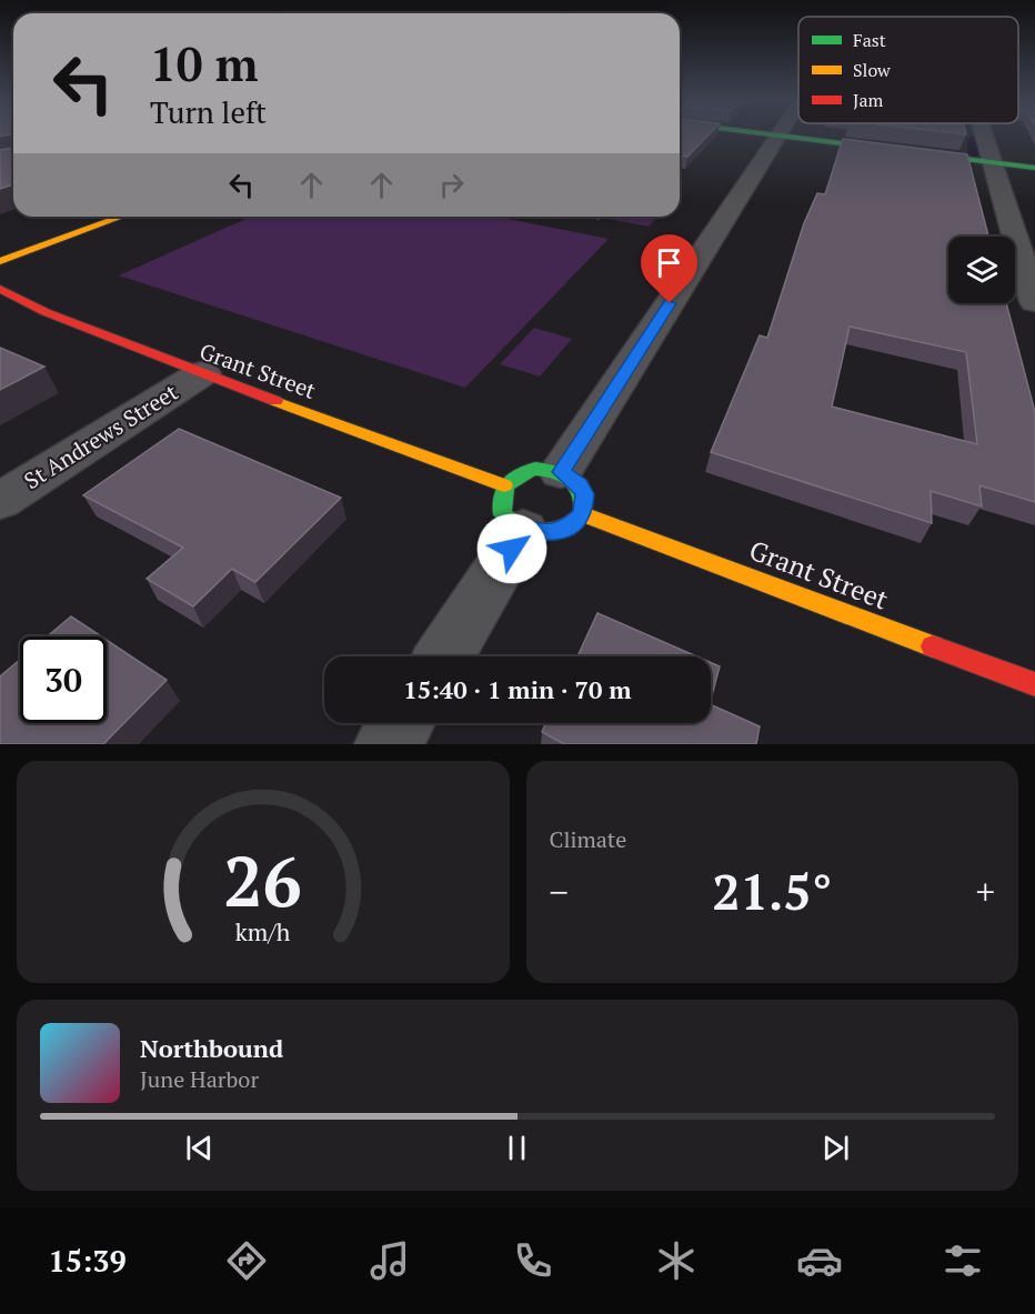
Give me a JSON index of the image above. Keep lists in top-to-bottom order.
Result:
{
  "streets": {
    "street": ["Grant Street", "St Andrews Street"]
  },
  "crossings": [
    ["Grant Street", "St Andrews Street"]
  ],
  "legend": ["Fast", "Slow", "Jam"],
  "page": {
    "turn": ["10 m", "Turn left"],
    "limit": "30",
    "trip": "15:40 · 1 min · 70 m",
    "tile": "Climate",
    "heat": ["−", "21.5°", "+"],
    "song": ["Northbound", "June Harbor"],
    "tabs": "15:39",
    "gauge": ["26", "km/h"]
  }
}
